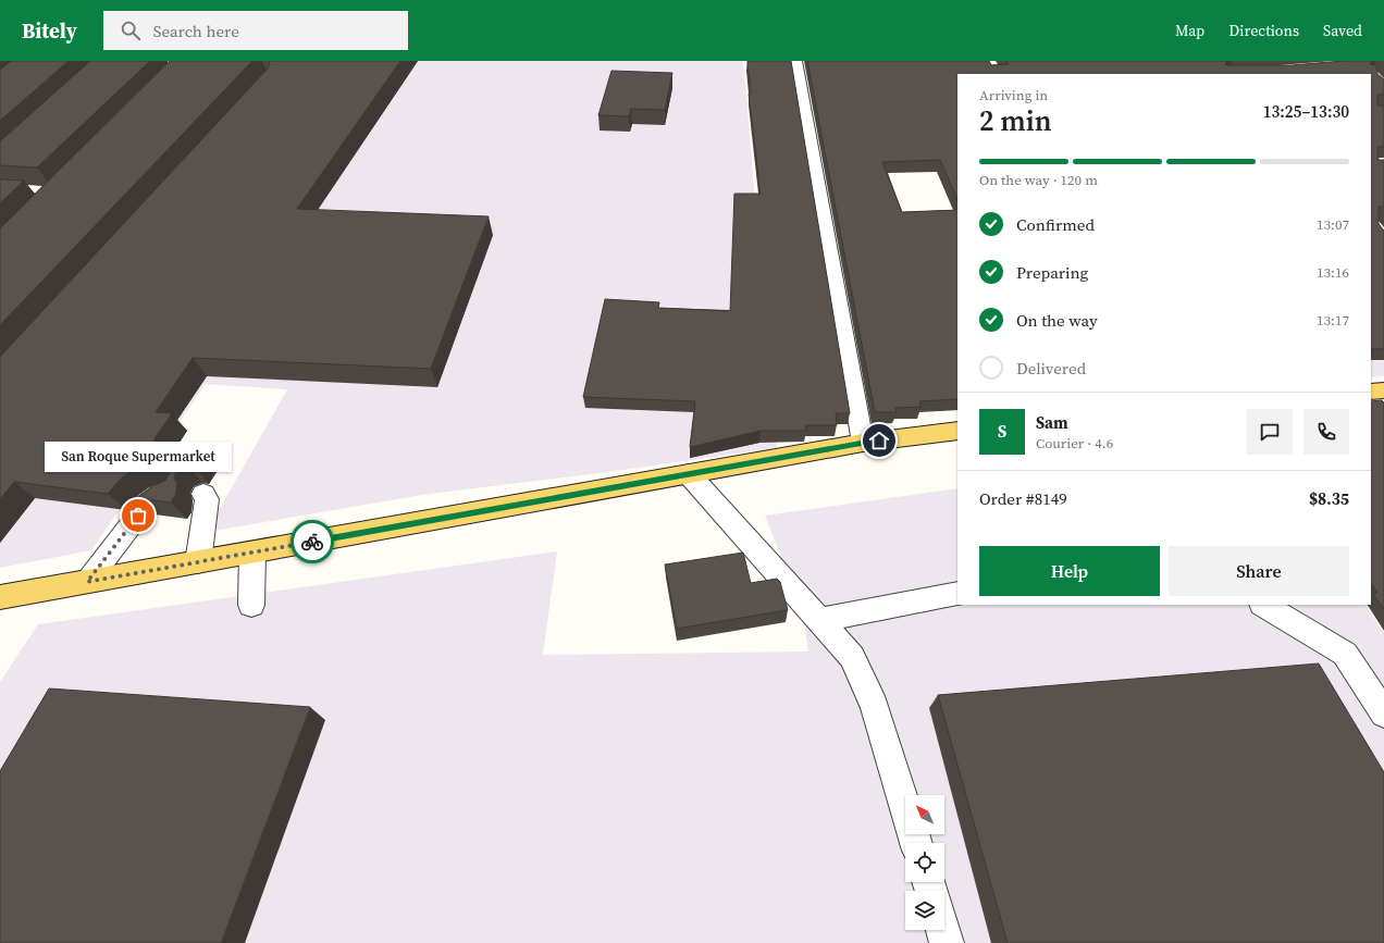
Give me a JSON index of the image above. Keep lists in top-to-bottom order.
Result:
{
  "places": ["San Roque Supermarket"],
  "north": "top left",
  "page": {
    "header": "Bitely",
    "search": "Search here",
    "nav": ["Map", "Directions", "Saved"],
    "heading": ["2 min", "Arriving in", "13:25–13:30"],
    "panel": [
      "Sam",
      "Courier · 4.6",
      "Order #8149",
      "$8.35"
    ],
    "bar": "On the way · 120 m",
    "list": [
      ["Confirmed", "13:07"],
      ["Preparing", "13:16"],
      ["On the way", "13:17"],
      "Delivered"
    ],
    "round": "S",
    "bubble": "San Roque Supermarket",
    "buttons": ["Help", "Share"]
  }
}
